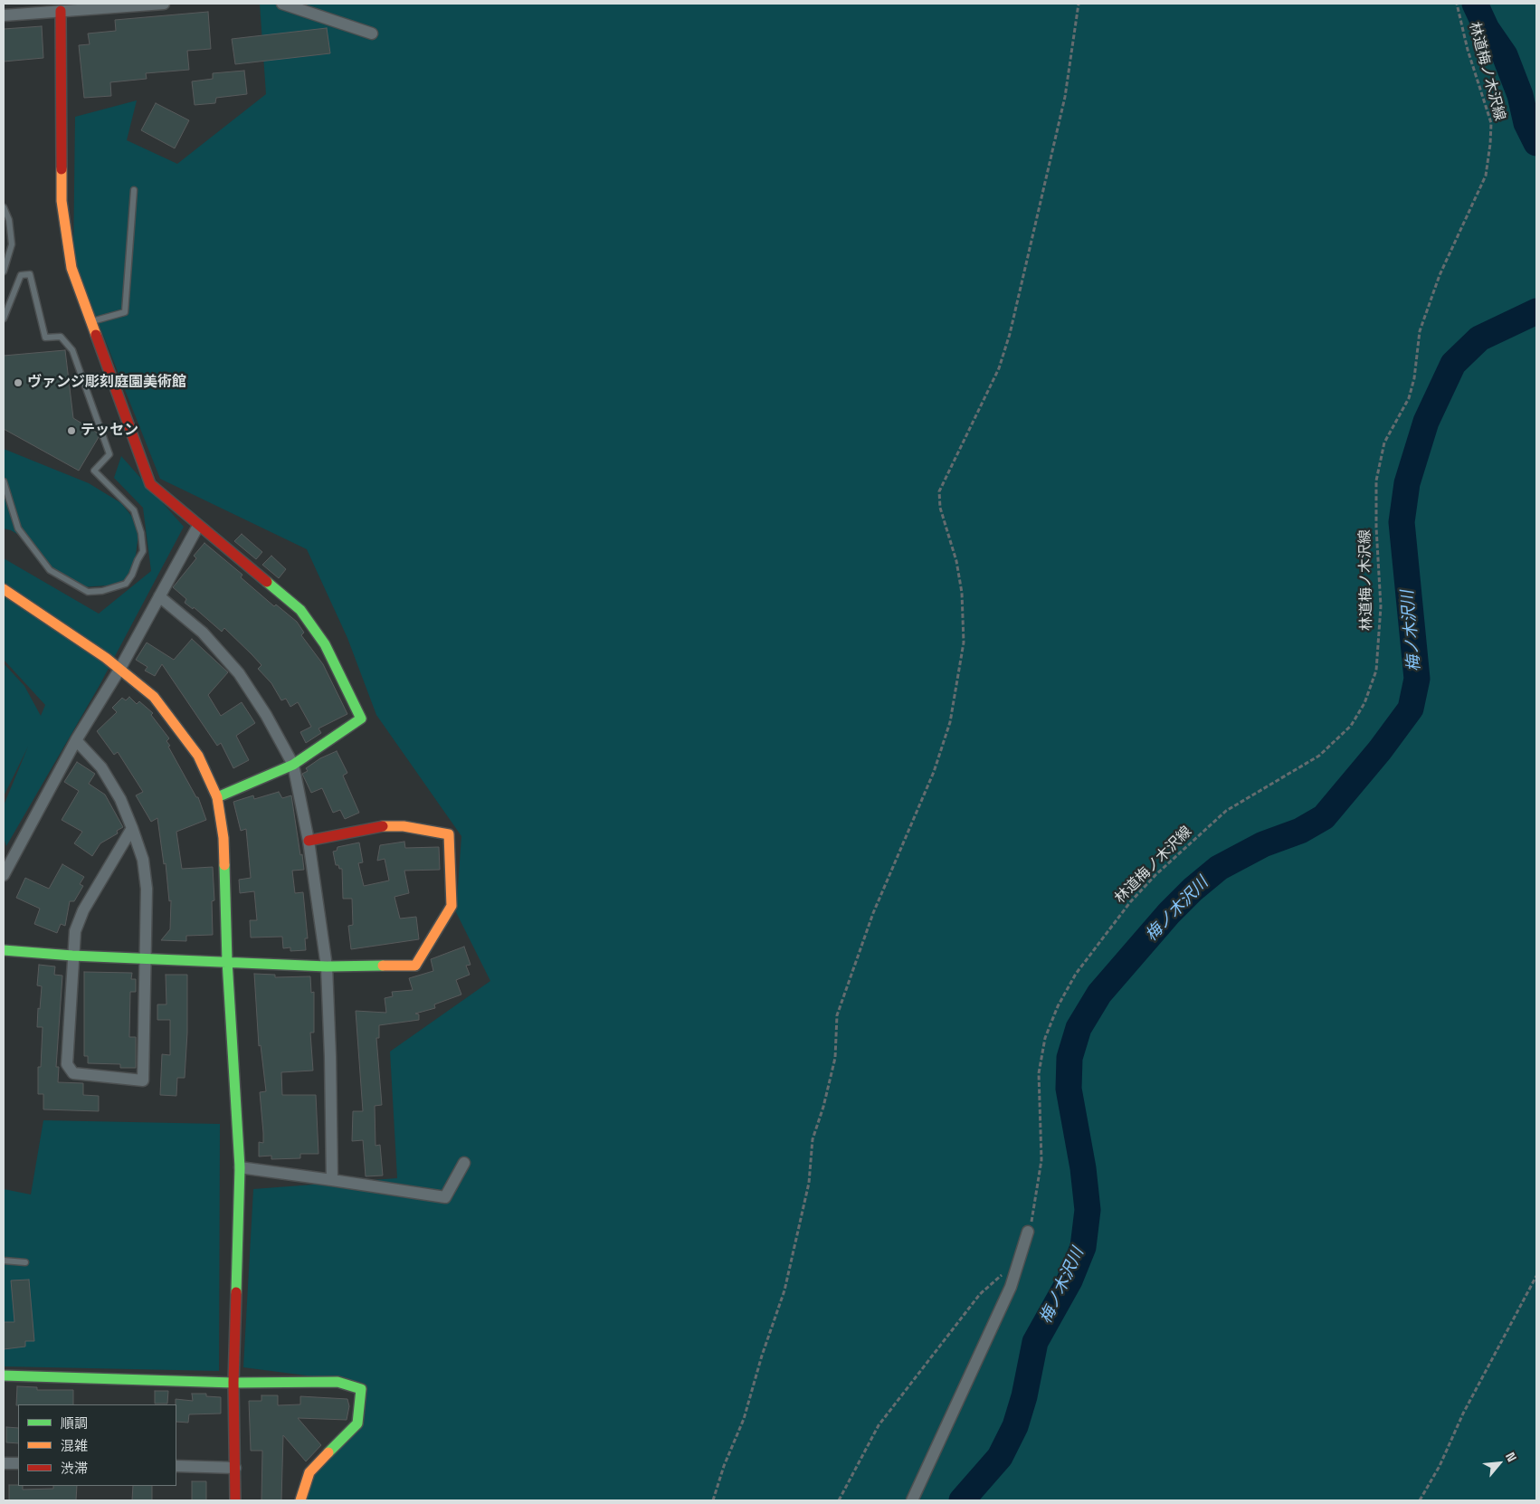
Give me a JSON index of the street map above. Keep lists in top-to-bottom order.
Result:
{
  "streets": {
    "path": ["林道梅ノ木沢線"]
  },
  "water": ["梅ノ木沢川"],
  "places": ["ヴァンジ彫刻庭園美術館", "テッセン"],
  "legend": ["順調", "混雑", "渋滞"],
  "north": "top right"
}
